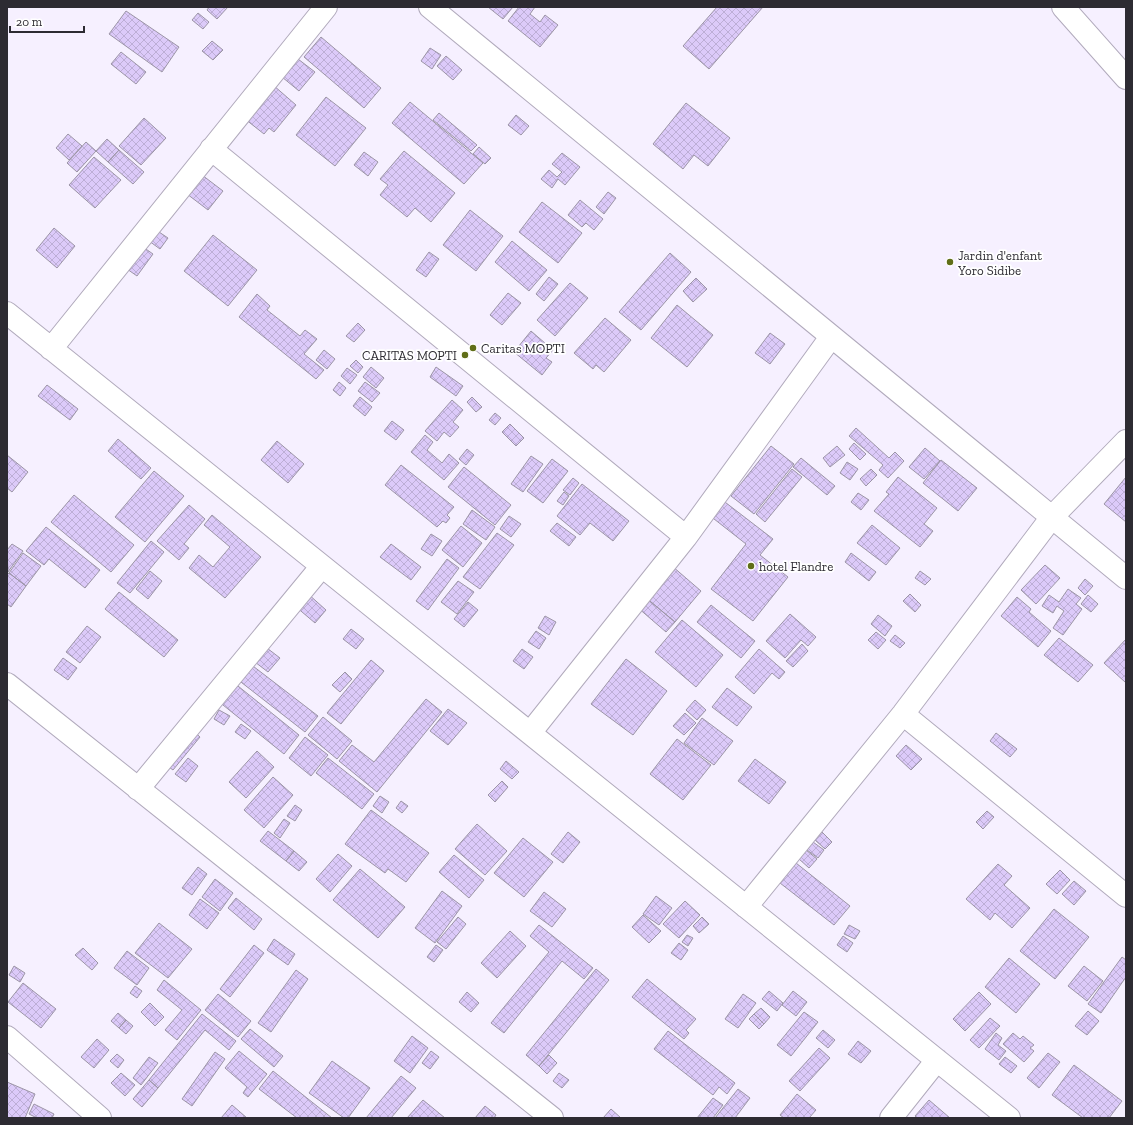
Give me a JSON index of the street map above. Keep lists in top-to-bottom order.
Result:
{
  "places": [
    "Jardin d'enfant Yoro Sidibe",
    "Caritas MOPTI",
    "CARITAS MOPTI",
    "hotel Flandre"
  ],
  "scale_bar": "20 m"
}
